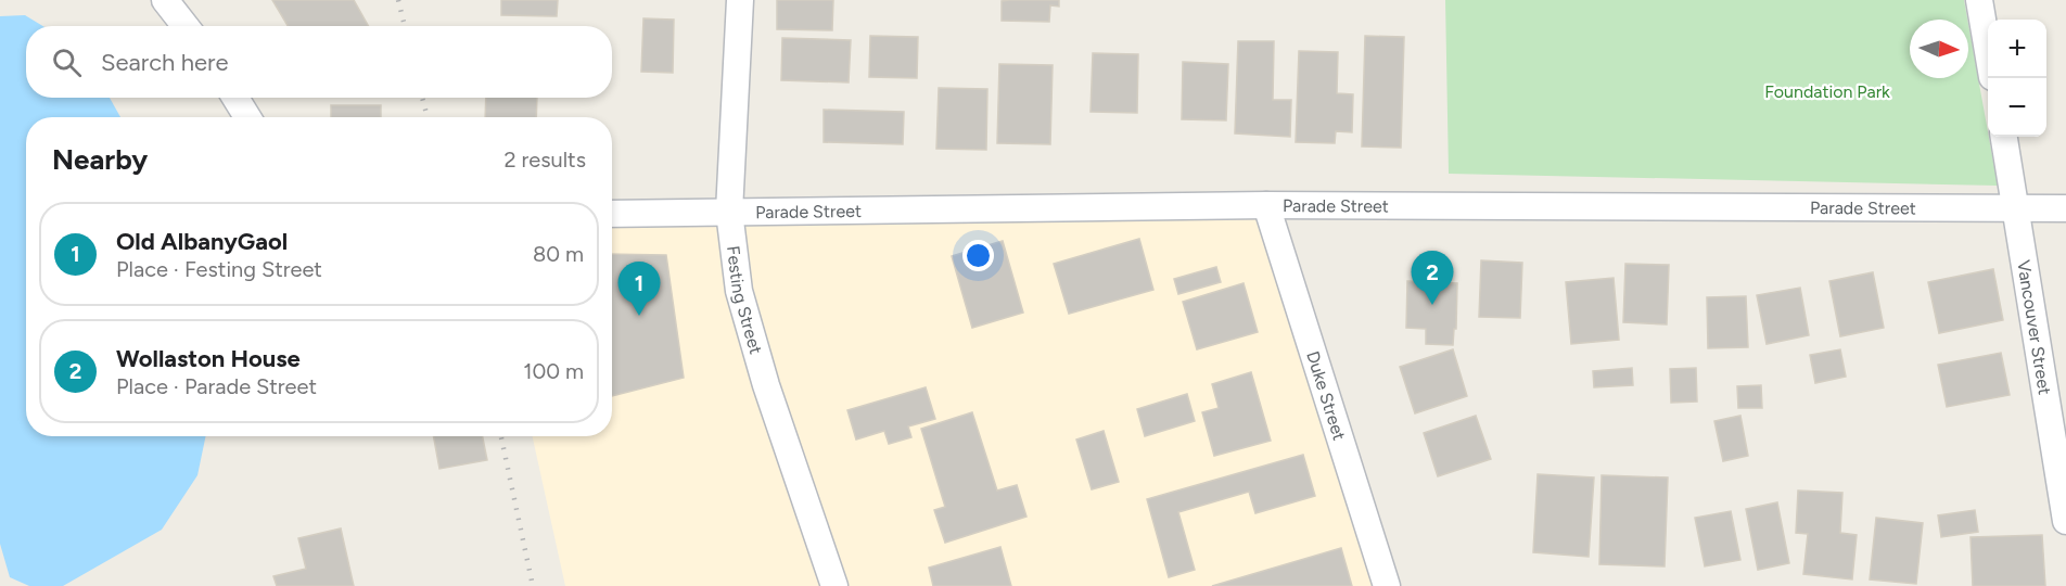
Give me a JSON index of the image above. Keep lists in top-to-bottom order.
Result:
{
  "streets": {
    "street": [
      "Parade Street",
      "Festing Street",
      "Vancouver Street",
      "Duke Street"
    ]
  },
  "crossings": [
    ["Parade Street", "Festing Street"],
    ["Parade Street", "Vancouver Street"],
    ["Parade Street", "Duke Street"]
  ],
  "parks": ["Foundation Park"],
  "north": "right",
  "page": {
    "map_buttons": ["+", "−"],
    "search": "Search here",
    "heading": ["Nearby", "2 results"],
    "list": [
      {
        "mark": "1",
        "name": "Old AlbanyGaol",
        "note": "Place · Festing Street",
        "value": "80 m"
      },
      {
        "mark": "2",
        "name": "Wollaston House",
        "note": "Place · Parade Street",
        "value": "100 m"
      }
    ],
    "pins": ["2", "1"]
  }
}
